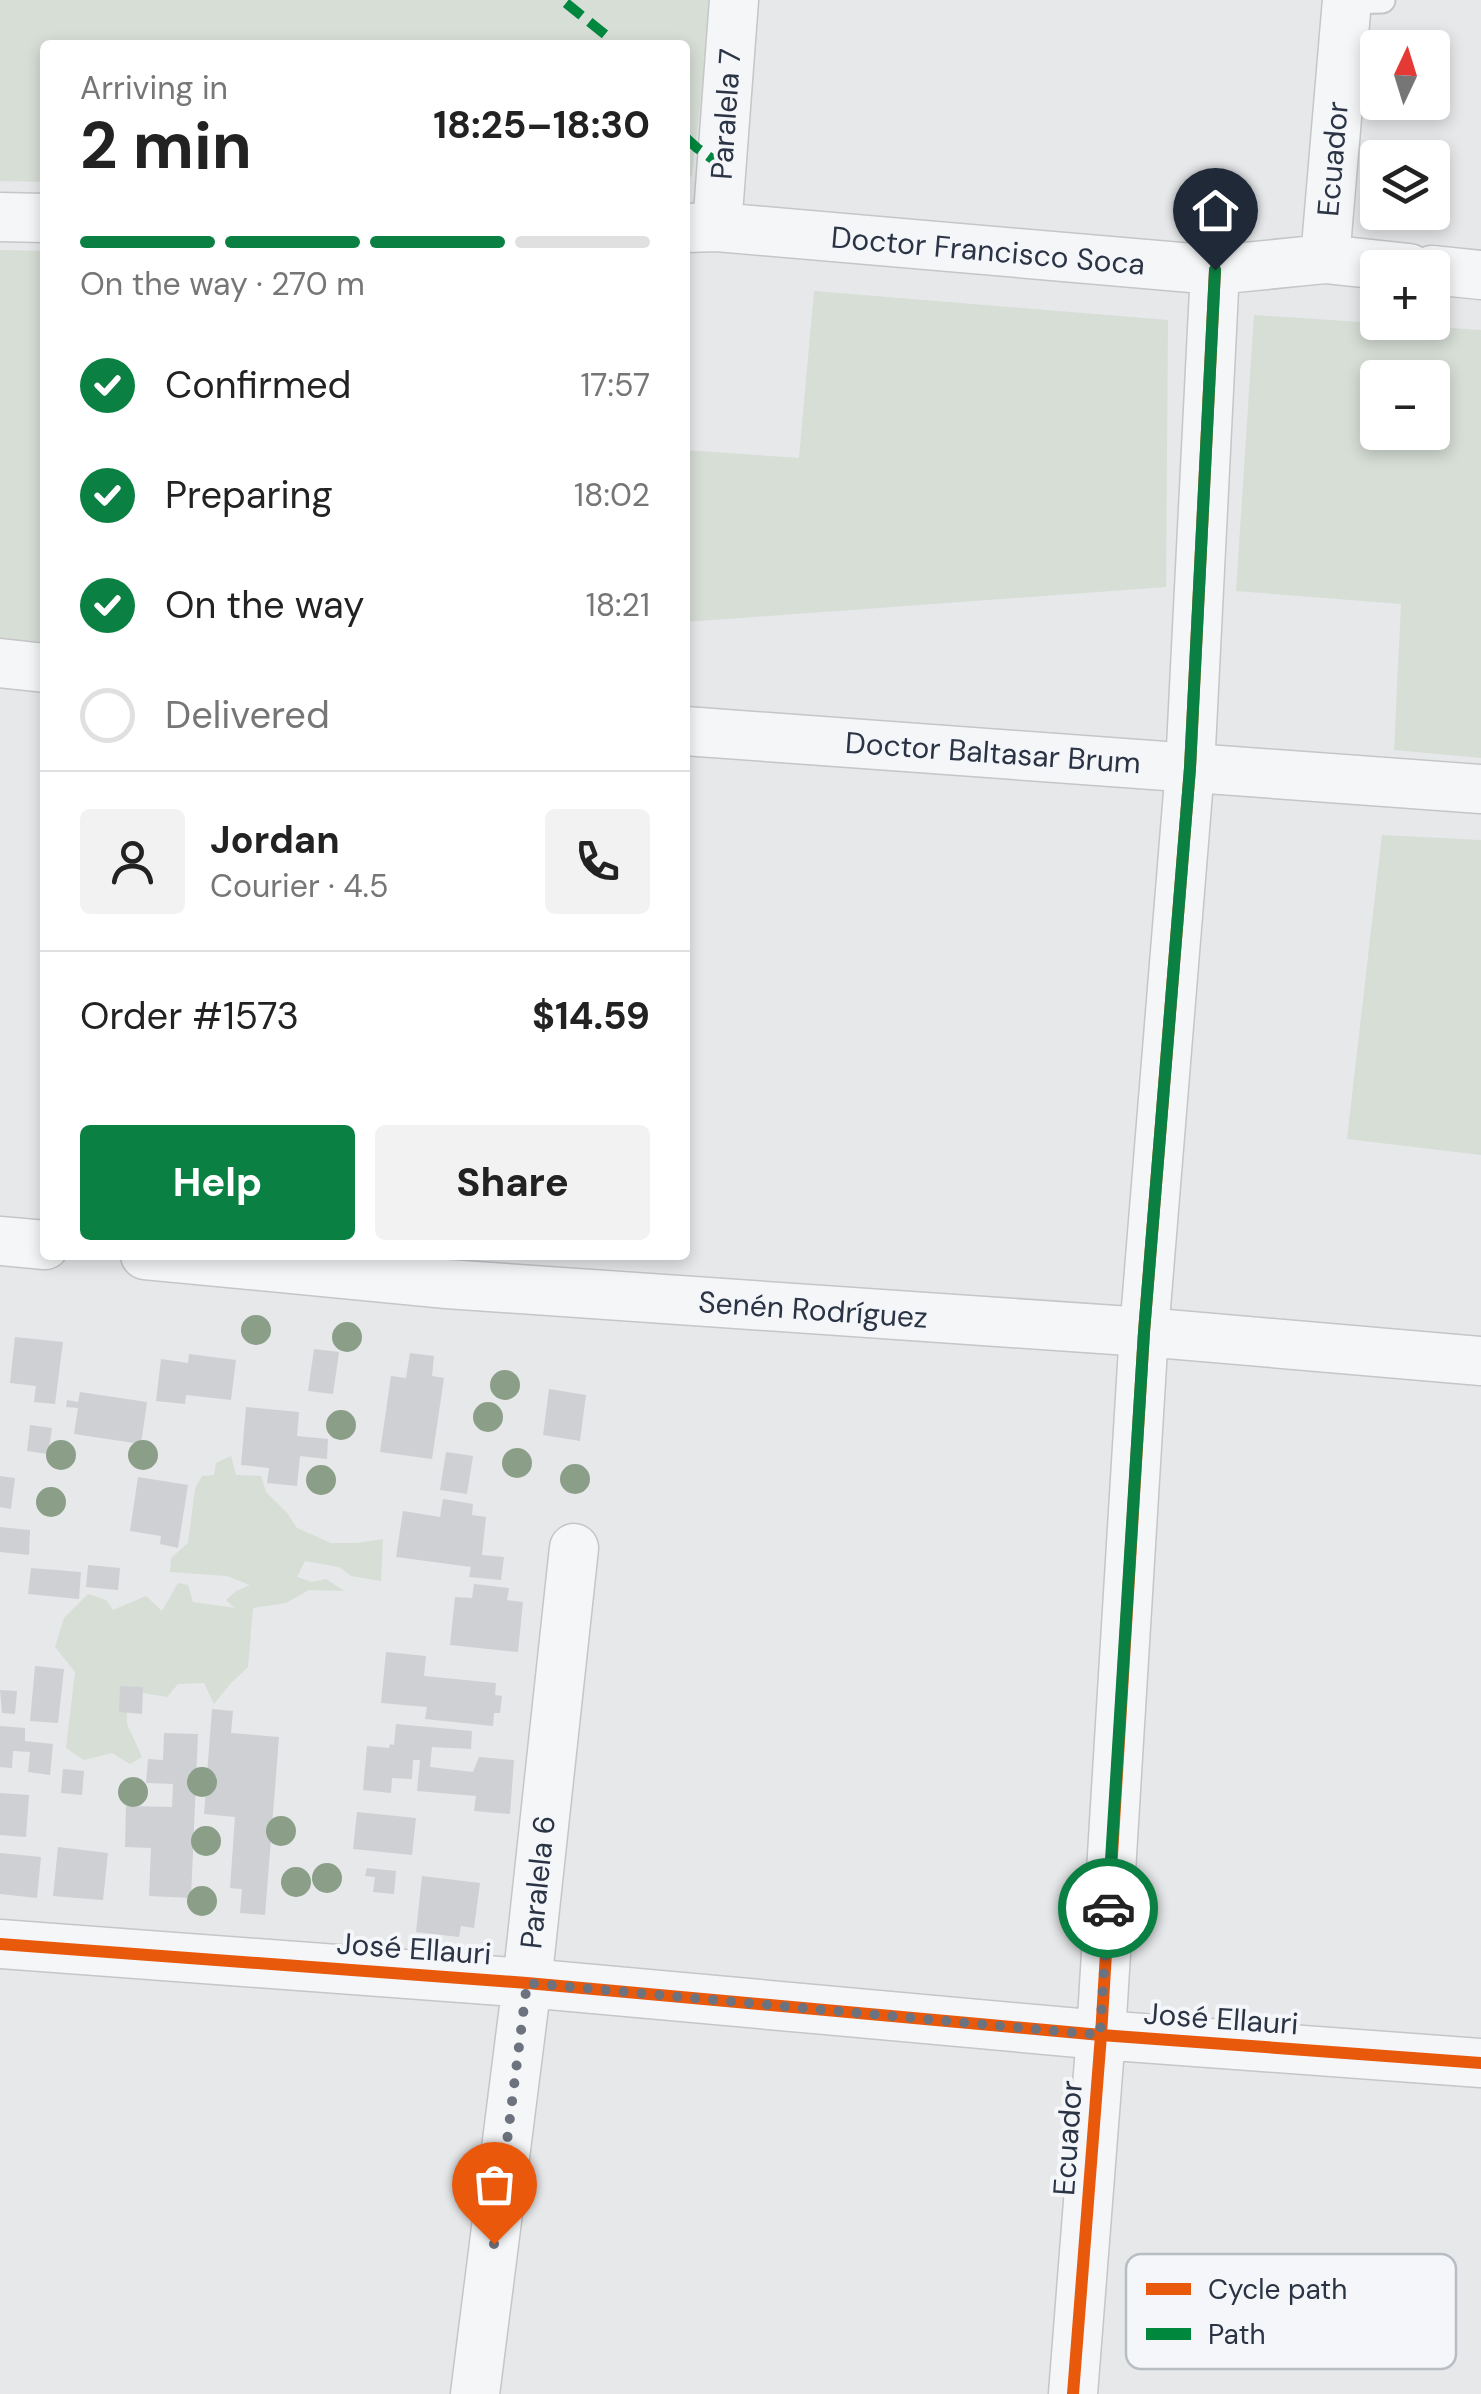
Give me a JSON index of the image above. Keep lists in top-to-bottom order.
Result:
{
  "streets": {
    "street": [
      "Paralela 7",
      "Ecuador",
      "Doctor Francisco Soca",
      "Doctor Baltasar Brum",
      "Senén Rodríguez",
      "Paralela 6",
      "José Ellauri"
    ]
  },
  "crossings": [
    ["Paralela 7", "Doctor Francisco Soca"],
    ["Ecuador", "Doctor Francisco Soca"],
    ["Ecuador", "Doctor Baltasar Brum"],
    ["Ecuador", "Senén Rodríguez"],
    ["Ecuador", "José Ellauri"],
    ["Paralela 6", "José Ellauri"]
  ],
  "legend": ["Cycle path", "Path"],
  "north": "top",
  "page": {
    "map_buttons": ["+", "−"],
    "heading": ["2 min", "Arriving in", "18:25–18:30"],
    "panel": [
      "Jordan",
      "Courier · 4.5",
      "Order #1573",
      "$14.59"
    ],
    "bar": "On the way · 270 m",
    "list": [
      ["Confirmed", "17:57"],
      ["Preparing", "18:02"],
      ["On the way", "18:21"],
      "Delivered"
    ],
    "buttons": ["Help", "Share"]
  }
}
